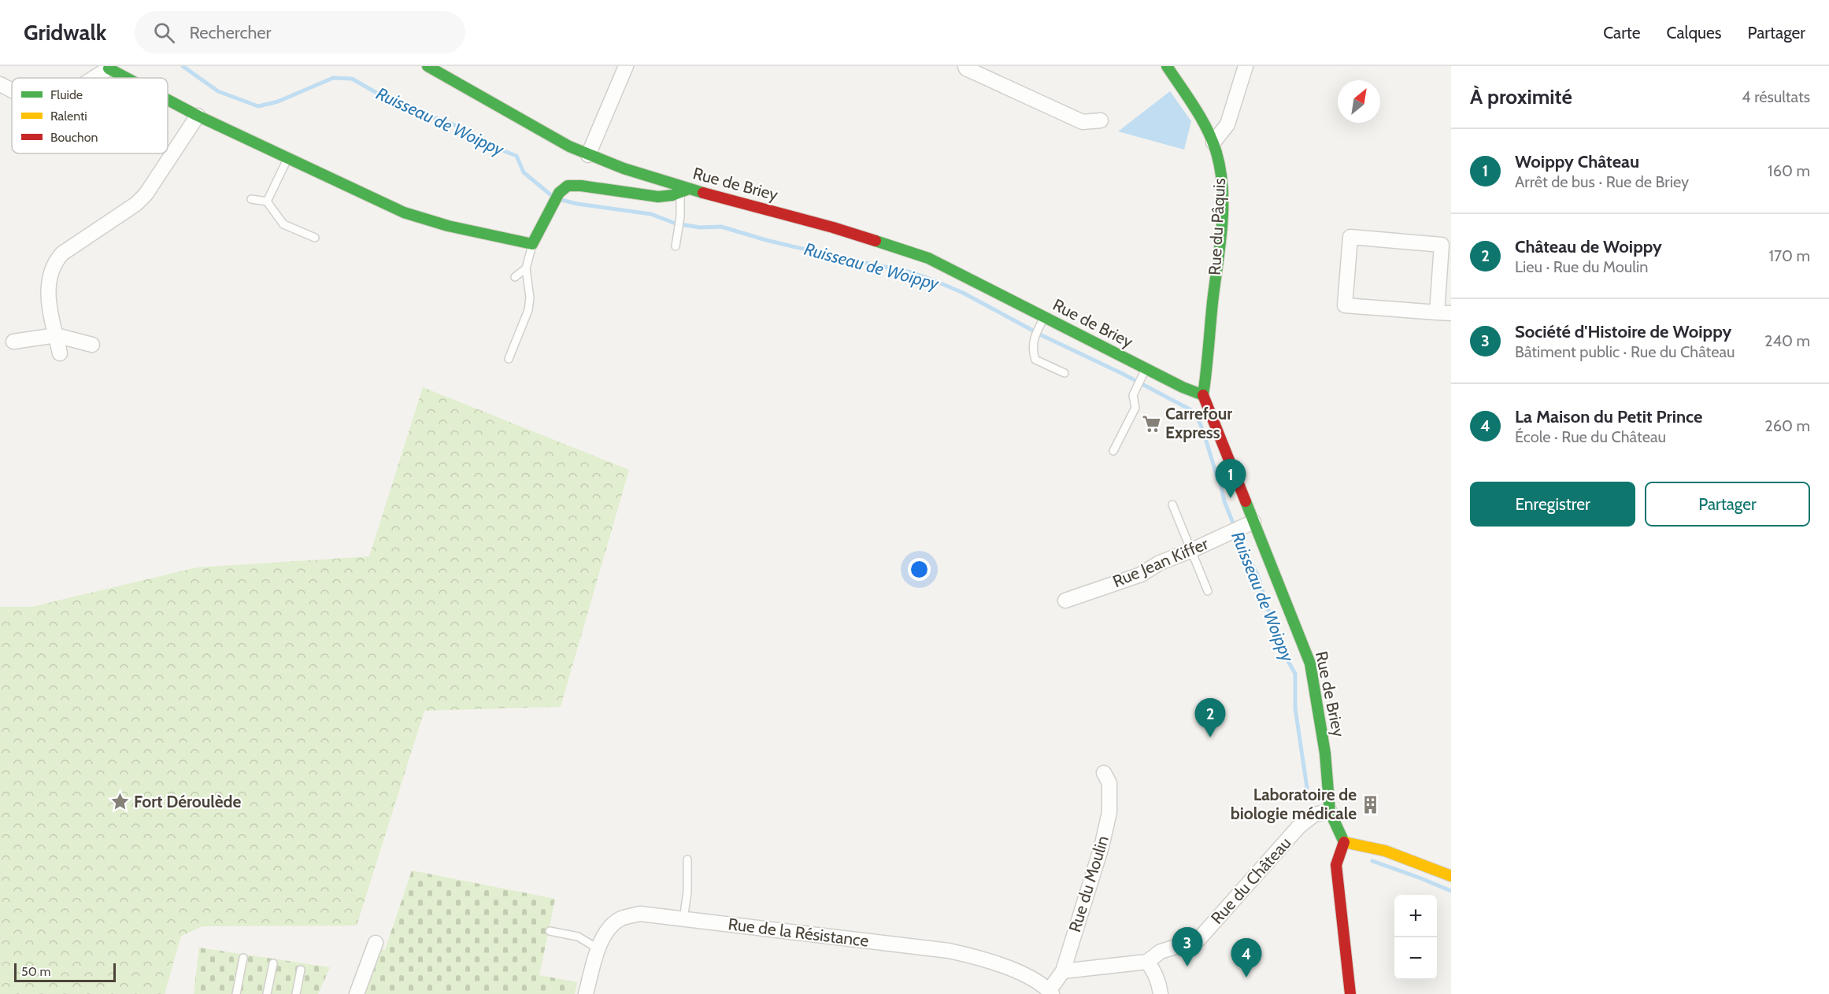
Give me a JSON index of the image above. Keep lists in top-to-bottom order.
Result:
{
  "streets": {
    "street": [
      "Rue de Briey",
      "Rue du Pâquis",
      "Rue Jean Kiffer",
      "Rue du Château",
      "Rue du Moulin",
      "Rue de la Résistance"
    ]
  },
  "crossings": [
    ["Rue de Briey", "Rue du Pâquis"],
    ["Rue de Briey", "Rue Jean Kiffer"],
    ["Rue de Briey", "Rue du Château"],
    ["Rue du Château", "Rue du Moulin"],
    ["Rue du Moulin", "Rue de la Résistance"]
  ],
  "water": ["Ruisseau de Woippy"],
  "places": {
    "supermarket": ["Carrefour Express"],
    "place": ["Fort Déroulède"],
    "building": ["Laboratoire de biologie médicale"]
  },
  "legend": ["Fluide", "Ralenti", "Bouchon"],
  "scale_bar": "50 m",
  "north": "top right",
  "page": {
    "header": "Gridwalk",
    "search": "Rechercher",
    "nav": ["Carte", "Calques", "Partager"],
    "heading": ["À proximité", "4 résultats"],
    "list": [
      {
        "mark": "1",
        "name": "Woippy Château",
        "note": "Arrêt de bus · Rue de Briey",
        "value": "160 m"
      },
      {
        "mark": "2",
        "name": "Château de Woippy",
        "note": "Lieu · Rue du Moulin",
        "value": "170 m"
      },
      {
        "mark": "3",
        "name": "Société d'Histoire de Woippy",
        "note": "Bâtiment public · Rue du Château",
        "value": "240 m"
      },
      {
        "mark": "4",
        "name": "La Maison du Petit Prince",
        "note": "École · Rue du Château",
        "value": "260 m"
      }
    ],
    "pins": [
      "1",
      "2",
      "3",
      "4"
    ],
    "buttons": ["Enregistrer", "Partager"],
    "map_buttons": ["+", "−"],
    "scale": "50 m"
  }
}
